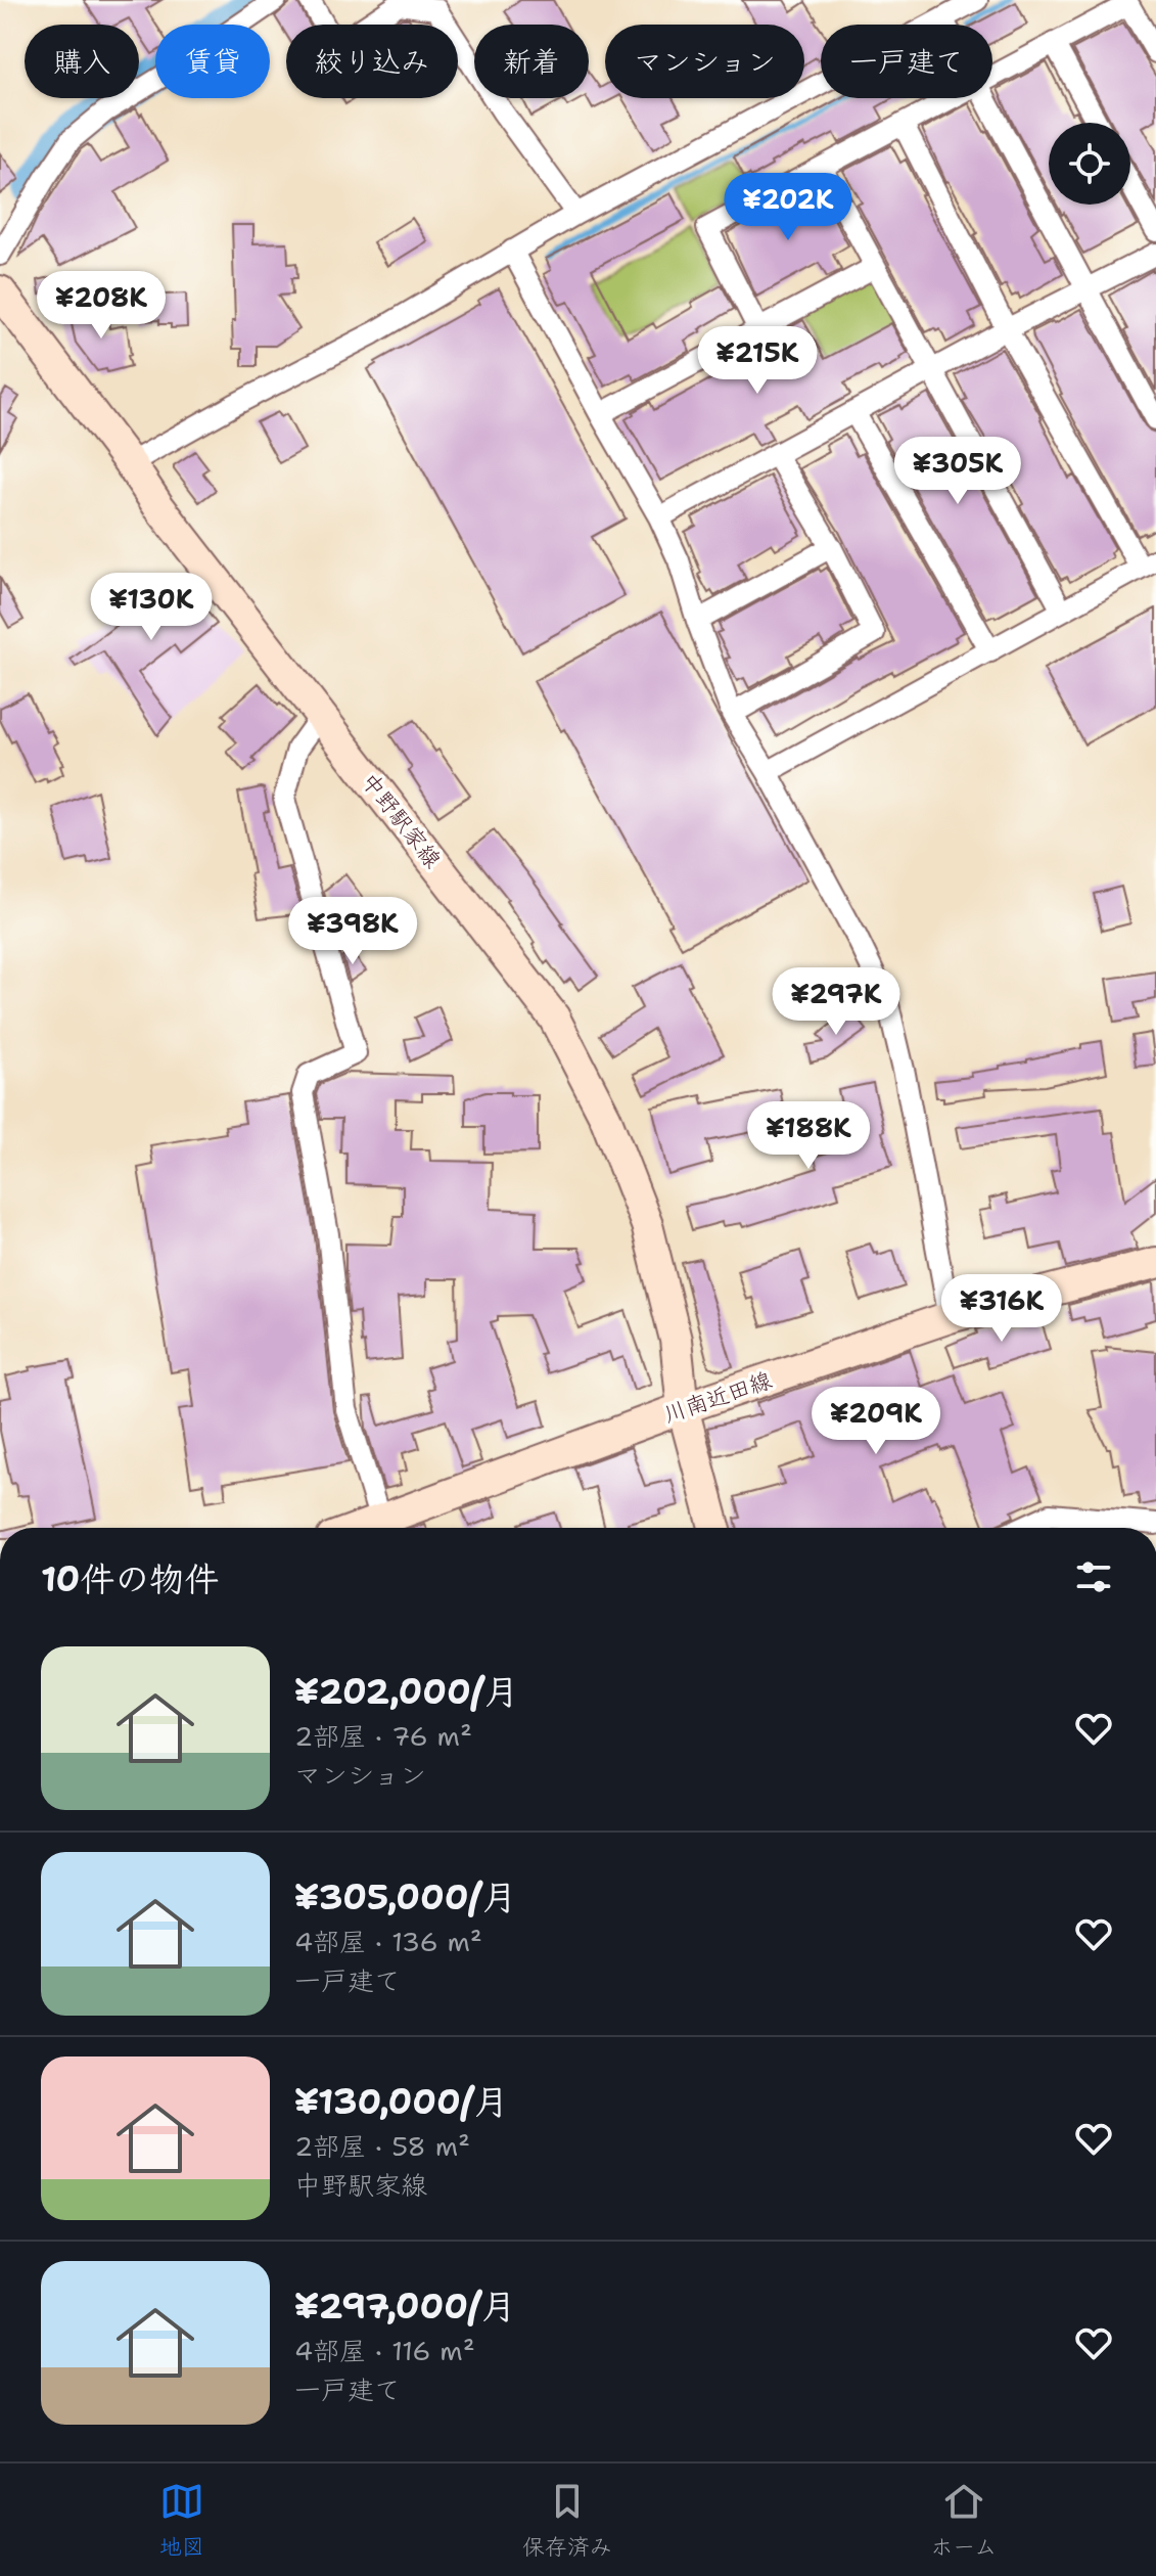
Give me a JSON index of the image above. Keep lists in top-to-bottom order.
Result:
{
  "streets": {
    "main road": ["中野駅家線", "川南近田線"]
  },
  "crossings": [
    ["中野駅家線", "川南近田線"]
  ],
  "page": {
    "chip": [
      "購入",
      "賃貸",
      "絞り込み",
      "新着",
      "マンション",
      "一戸建て"
    ],
    "price": [
      "¥202K",
      "¥208K",
      "¥215K",
      "¥305K",
      "¥130K",
      "¥398K",
      "¥297K",
      "¥188K",
      "¥316K",
      "¥209K"
    ],
    "heading": "10件の物件",
    "list": [
      {
        "name": "¥202,000/月",
        "note": "2部屋 · 76 m² · マンション"
      },
      {
        "name": "¥305,000/月",
        "note": "4部屋 · 136 m² · 一戸建て"
      },
      {
        "name": "¥130,000/月",
        "note": "2部屋 · 58 m² · 中野駅家線"
      },
      {
        "name": "¥297,000/月",
        "note": "4部屋 · 116 m² · 一戸建て"
      }
    ],
    "tabs": ["地図", "保存済み", "ホーム"]
  }
}
